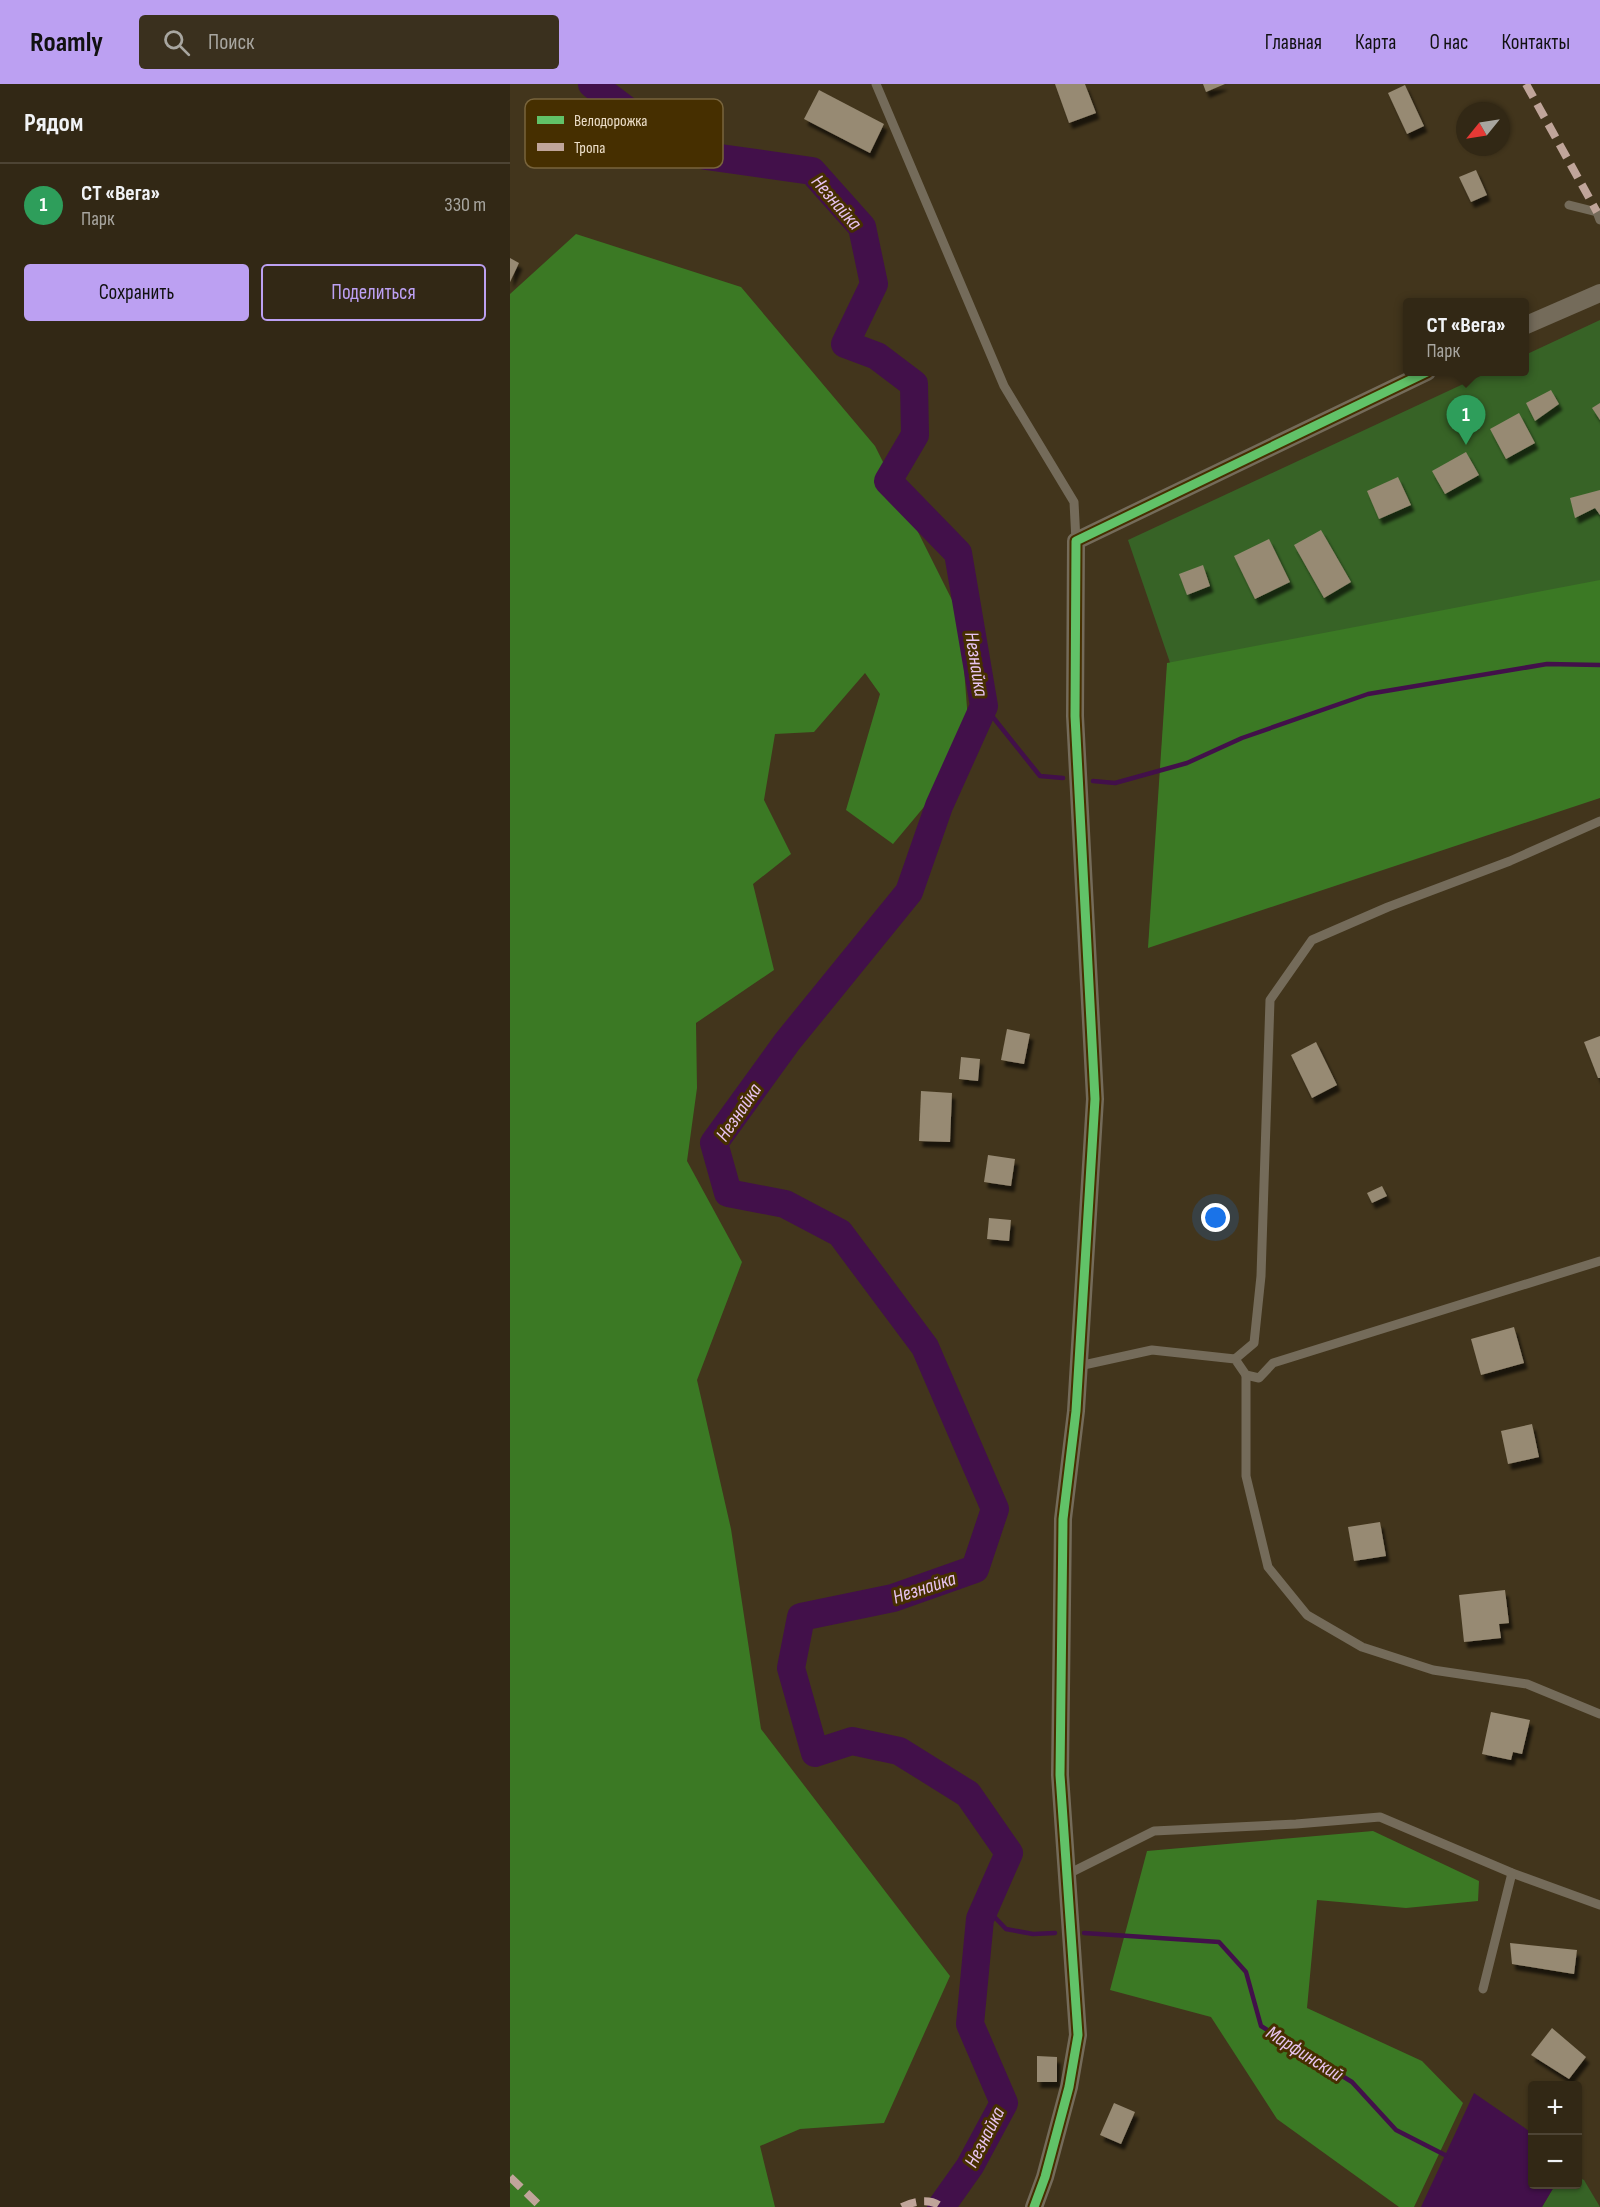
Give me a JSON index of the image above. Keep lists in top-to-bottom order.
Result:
{
  "water": ["Незнайка", "Марфинский"],
  "legend": ["Велодорожка", "Тропа"],
  "north": "bottom left",
  "page": {
    "header": "Roamly",
    "search": "Поиск",
    "nav": [
      "Главная",
      "Карта",
      "О нас",
      "Контакты"
    ],
    "heading": "Рядом",
    "list": [
      {
        "mark": "1",
        "name": "СТ «Вега»",
        "note": "Парк",
        "value": "330 m"
      }
    ],
    "buttons": ["Сохранить", "Поделиться"],
    "popup": ["СТ «Вега»", "Парк"],
    "pins": "1",
    "map_buttons": ["+", "−"]
  }
}
